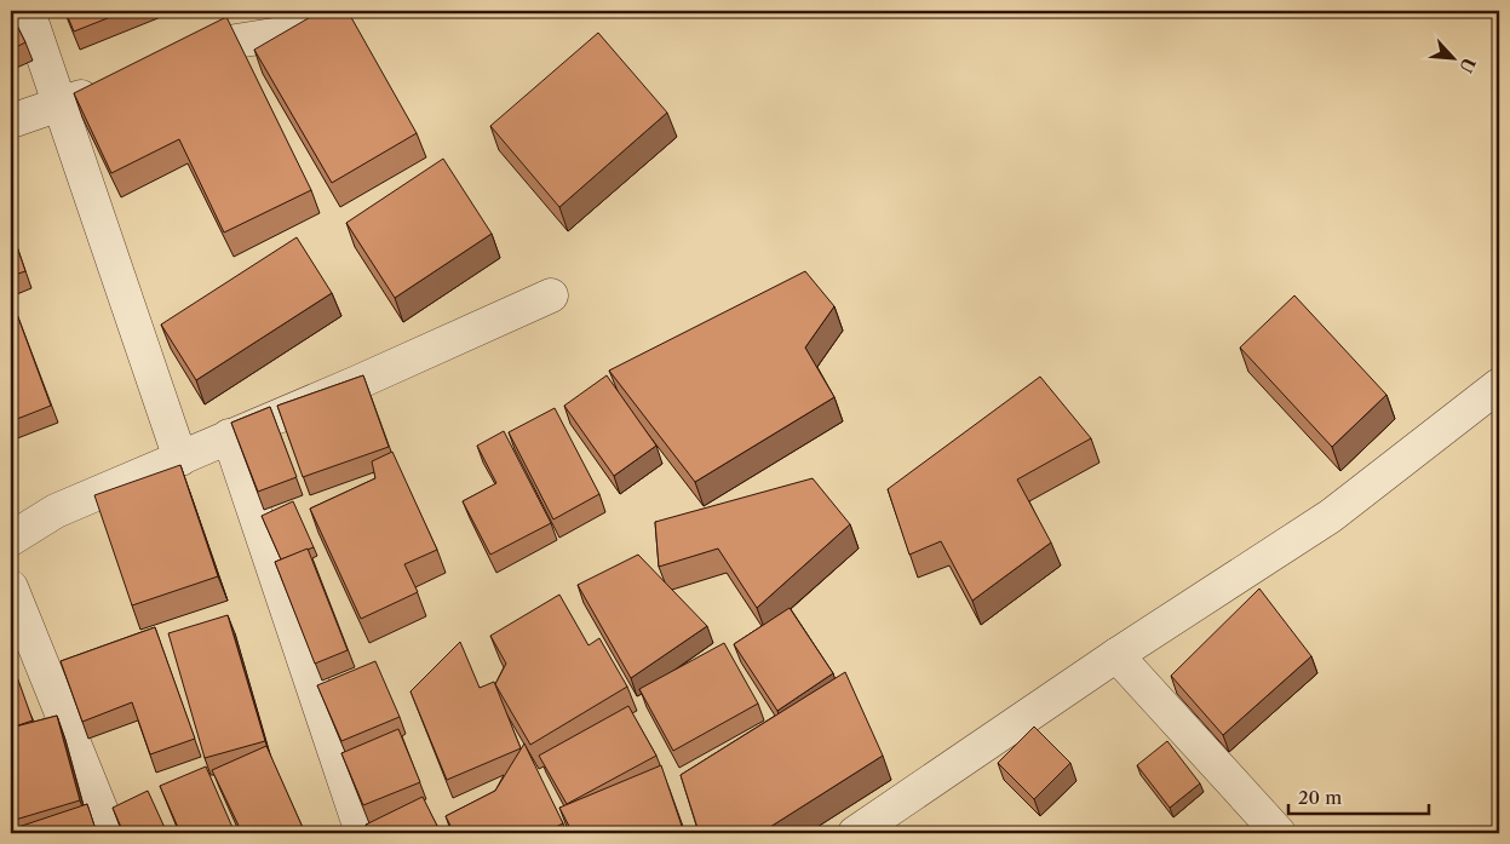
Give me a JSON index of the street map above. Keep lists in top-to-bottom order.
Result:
{
  "scale_bar": "20 m",
  "north": "bottom right"
}
